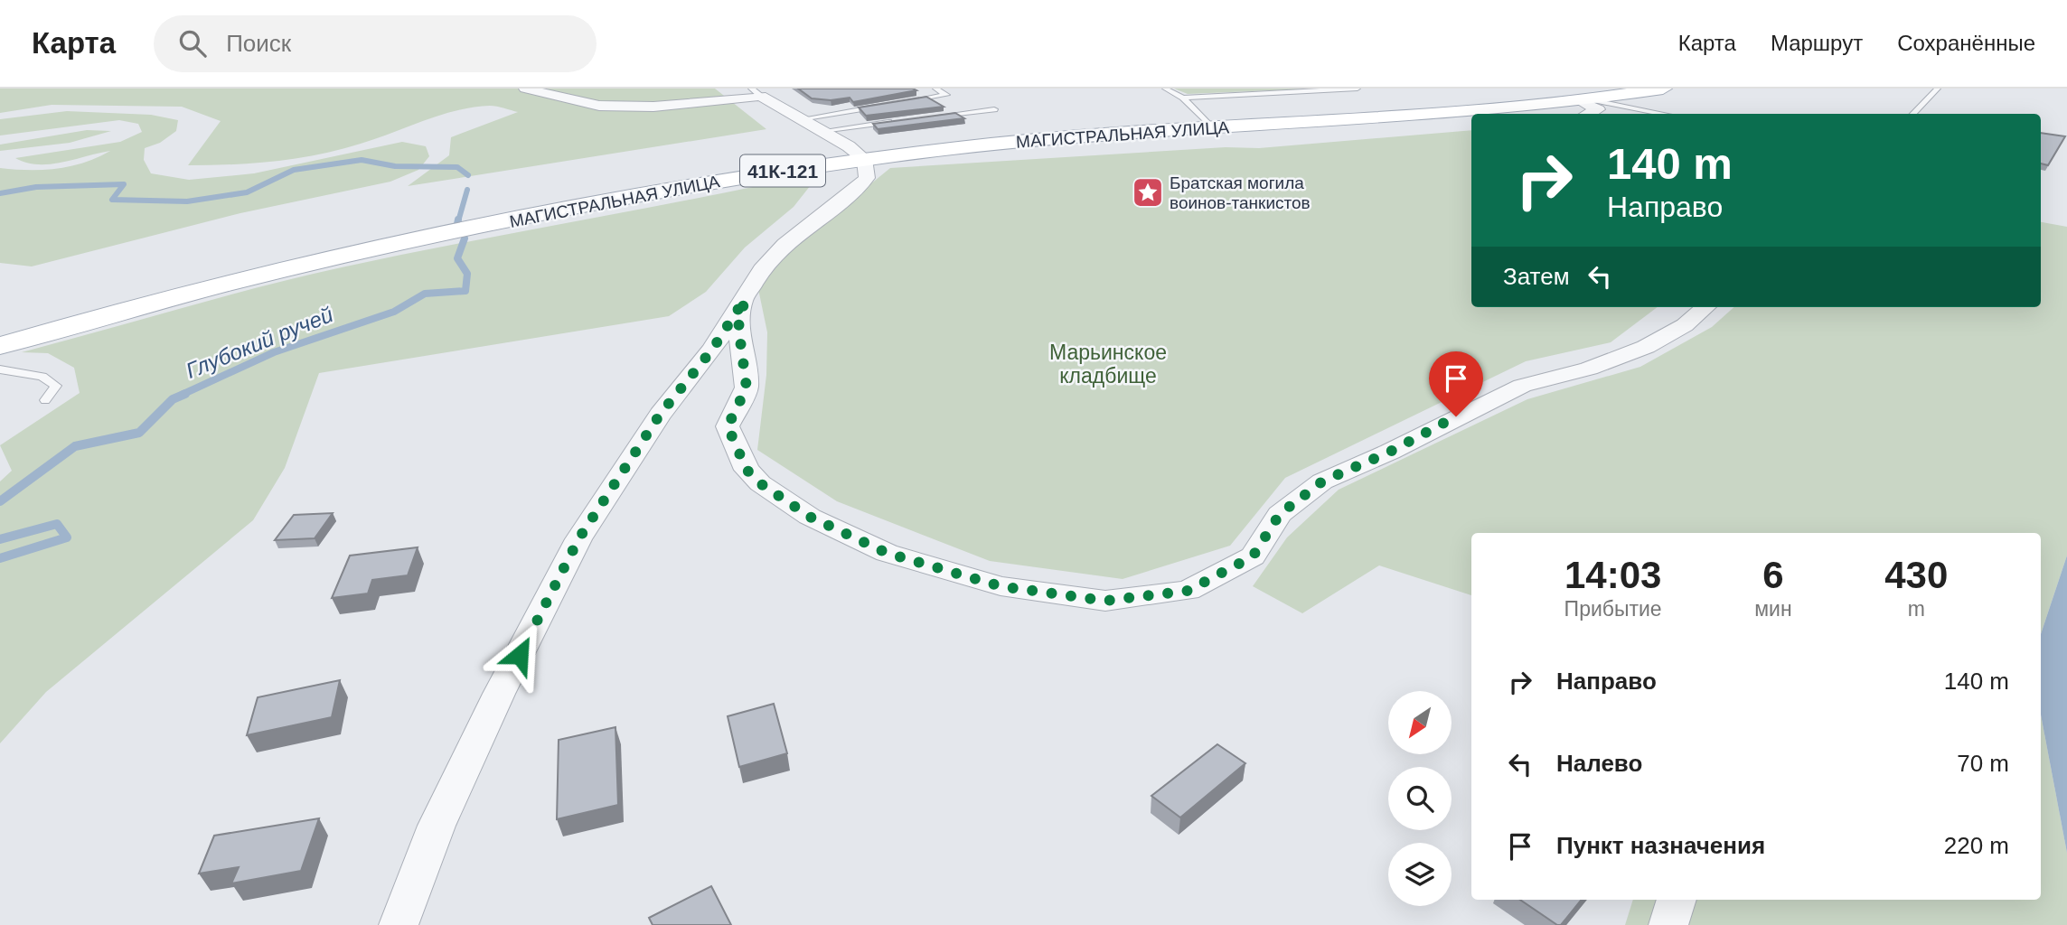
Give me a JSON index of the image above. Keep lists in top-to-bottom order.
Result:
{
  "streets": {
    "main road": ["МАГИСТРАЛЬНАЯ УЛИЦА", "41К-121"]
  },
  "crossings": [
    ["МАГИСТРАЛЬНАЯ УЛИЦА", "41К-121"]
  ],
  "water": ["Глубокий ручей"],
  "parks": ["Марьинское кладбище"],
  "places": {
    "place": ["Братская могила воинов-танкистов"]
  },
  "north": "bottom left",
  "page": {
    "header": "Карта",
    "search": "Поиск",
    "nav": ["Карта", "Маршрут", "Сохранённые"],
    "turn": ["140 m", "Направо"],
    "then": "Затем",
    "eta": [
      "14:03",
      "Прибытие",
      "6",
      "мин",
      "430",
      "m"
    ],
    "list": [
      {
        "name": "Направо",
        "value": "140 m"
      },
      {
        "name": "Налево",
        "value": "70 m"
      },
      {
        "name": "Пункт назначения",
        "value": "220 m"
      }
    ]
  }
}
